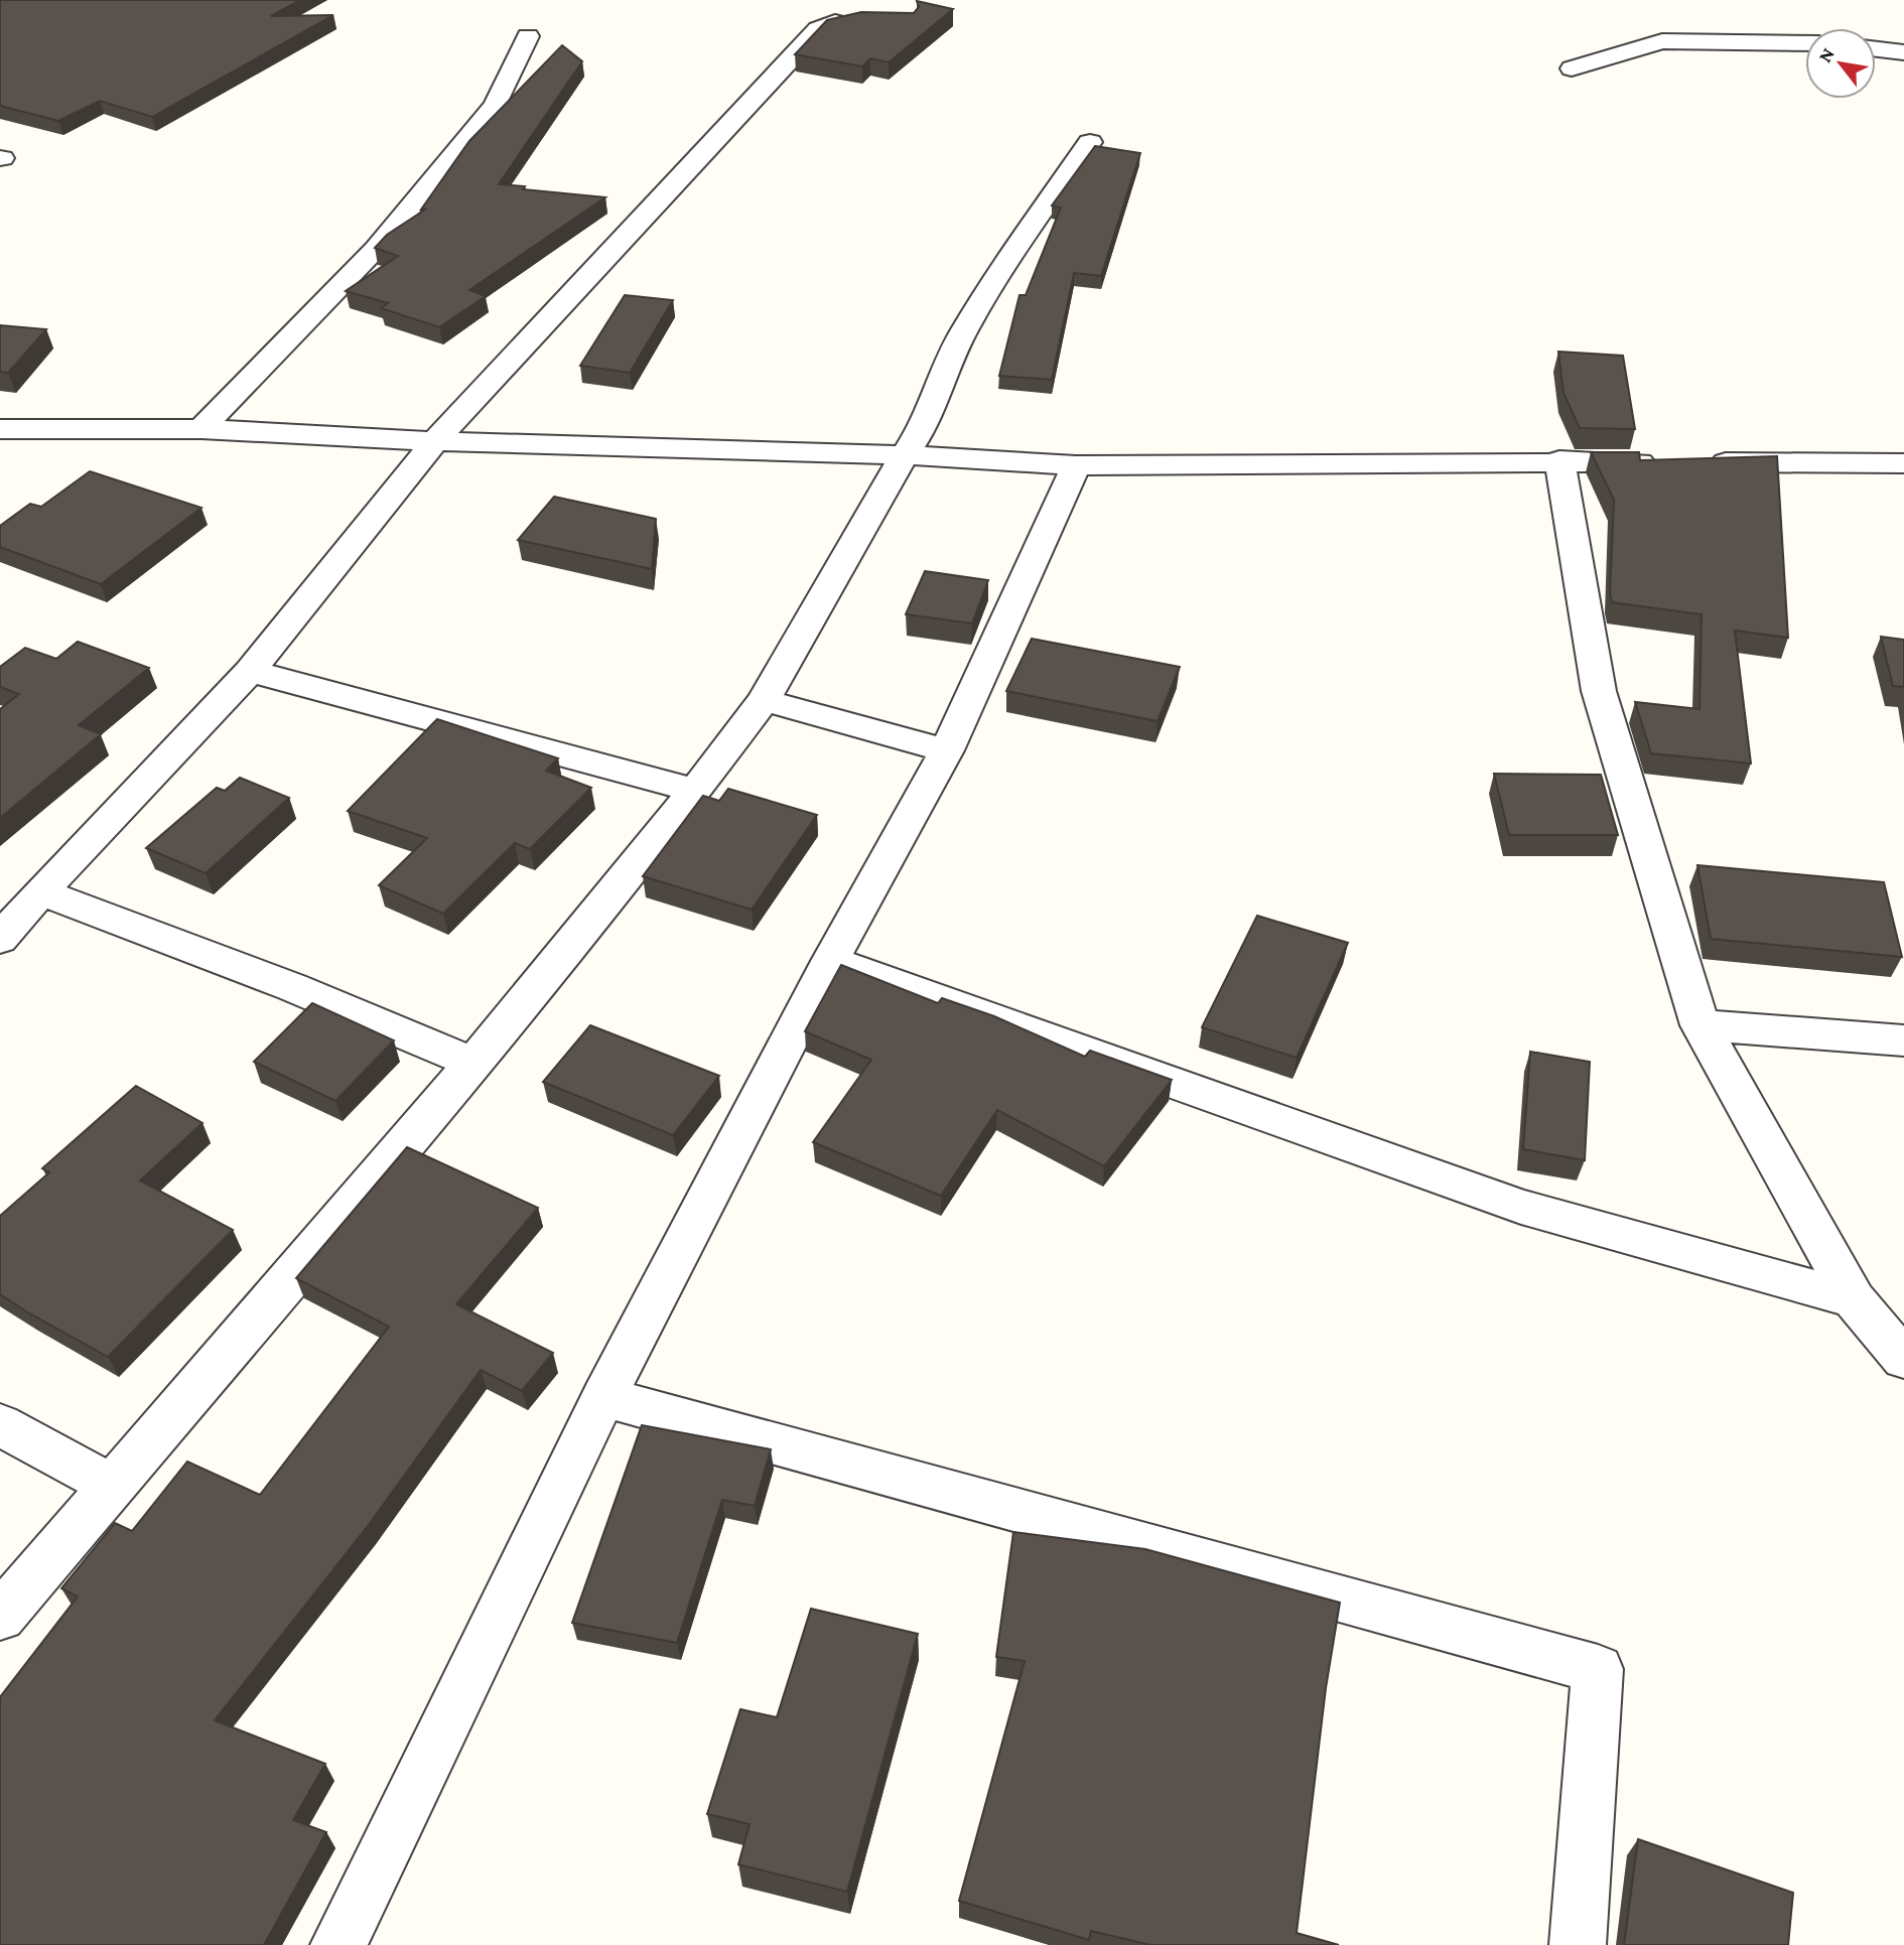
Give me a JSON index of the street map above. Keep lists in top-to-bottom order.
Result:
{
  "north": "top left"
}
